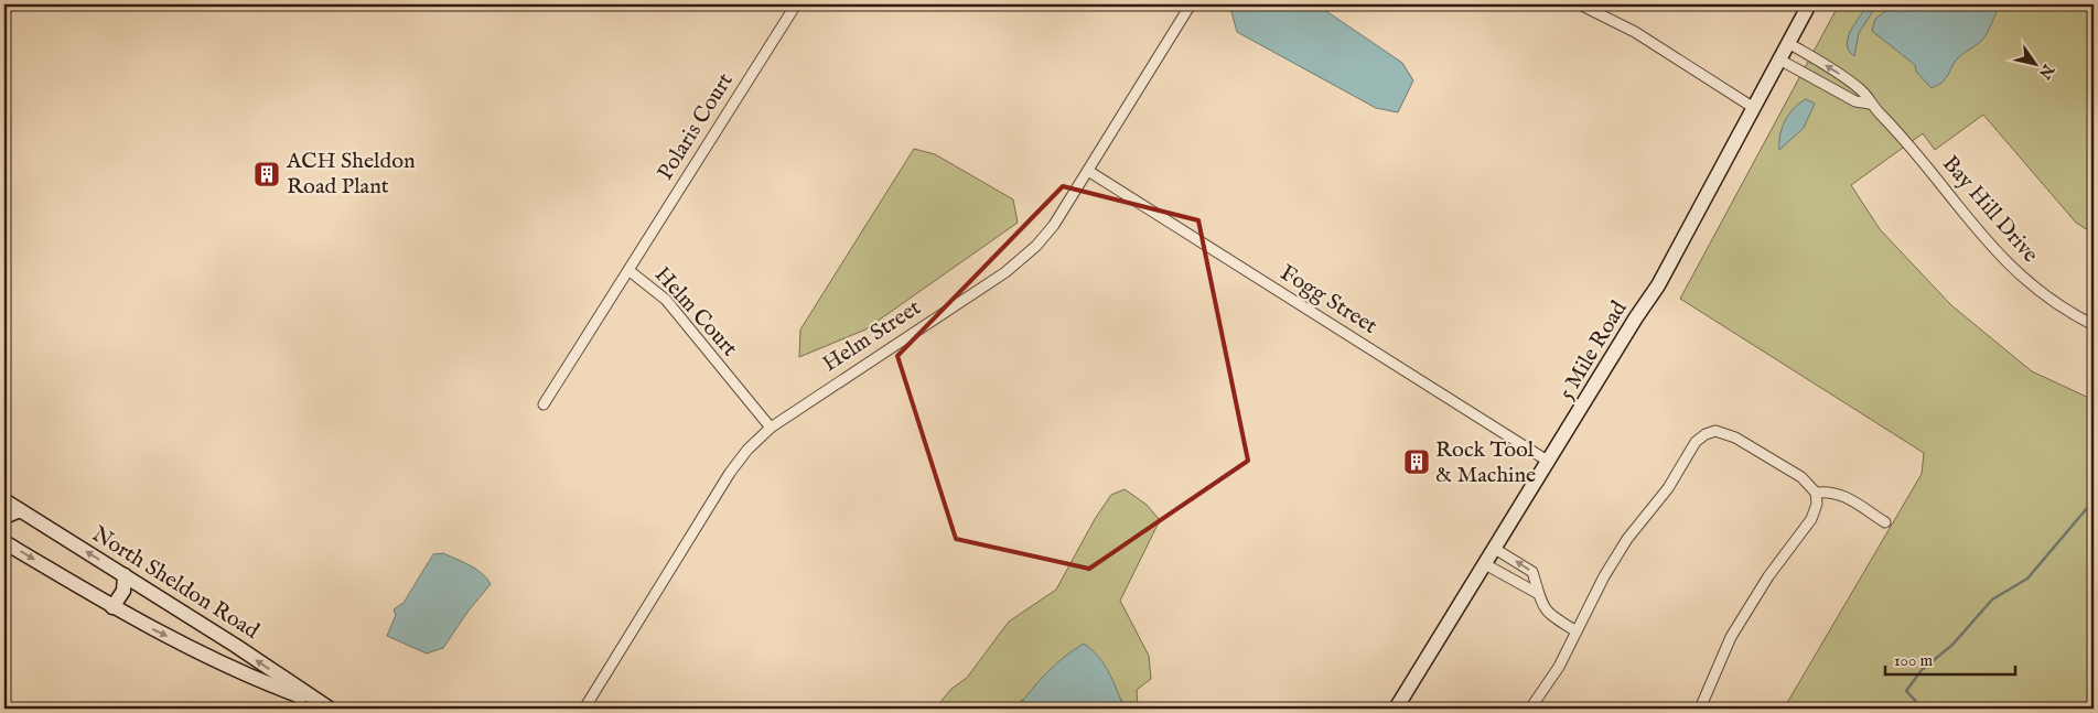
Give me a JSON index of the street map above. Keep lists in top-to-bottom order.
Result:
{
  "streets": {
    "street": [
      "Polaris Court",
      "Bay Hill Drive",
      "Fogg Street",
      "Helm Court",
      "Helm Street",
      "5 Mile Road",
      "North Sheldon Road"
    ]
  },
  "crossings": [
    ["Polaris Court", "Helm Court"],
    ["Bay Hill Drive", "5 Mile Road"],
    ["Fogg Street", "Helm Street"],
    ["Fogg Street", "5 Mile Road"],
    ["Helm Court", "Helm Street"]
  ],
  "places": {
    "building": ["ACH Sheldon Road Plant", "Rock Tool & Machine"]
  },
  "scale_bar": "100 m",
  "north": "bottom right"
}
